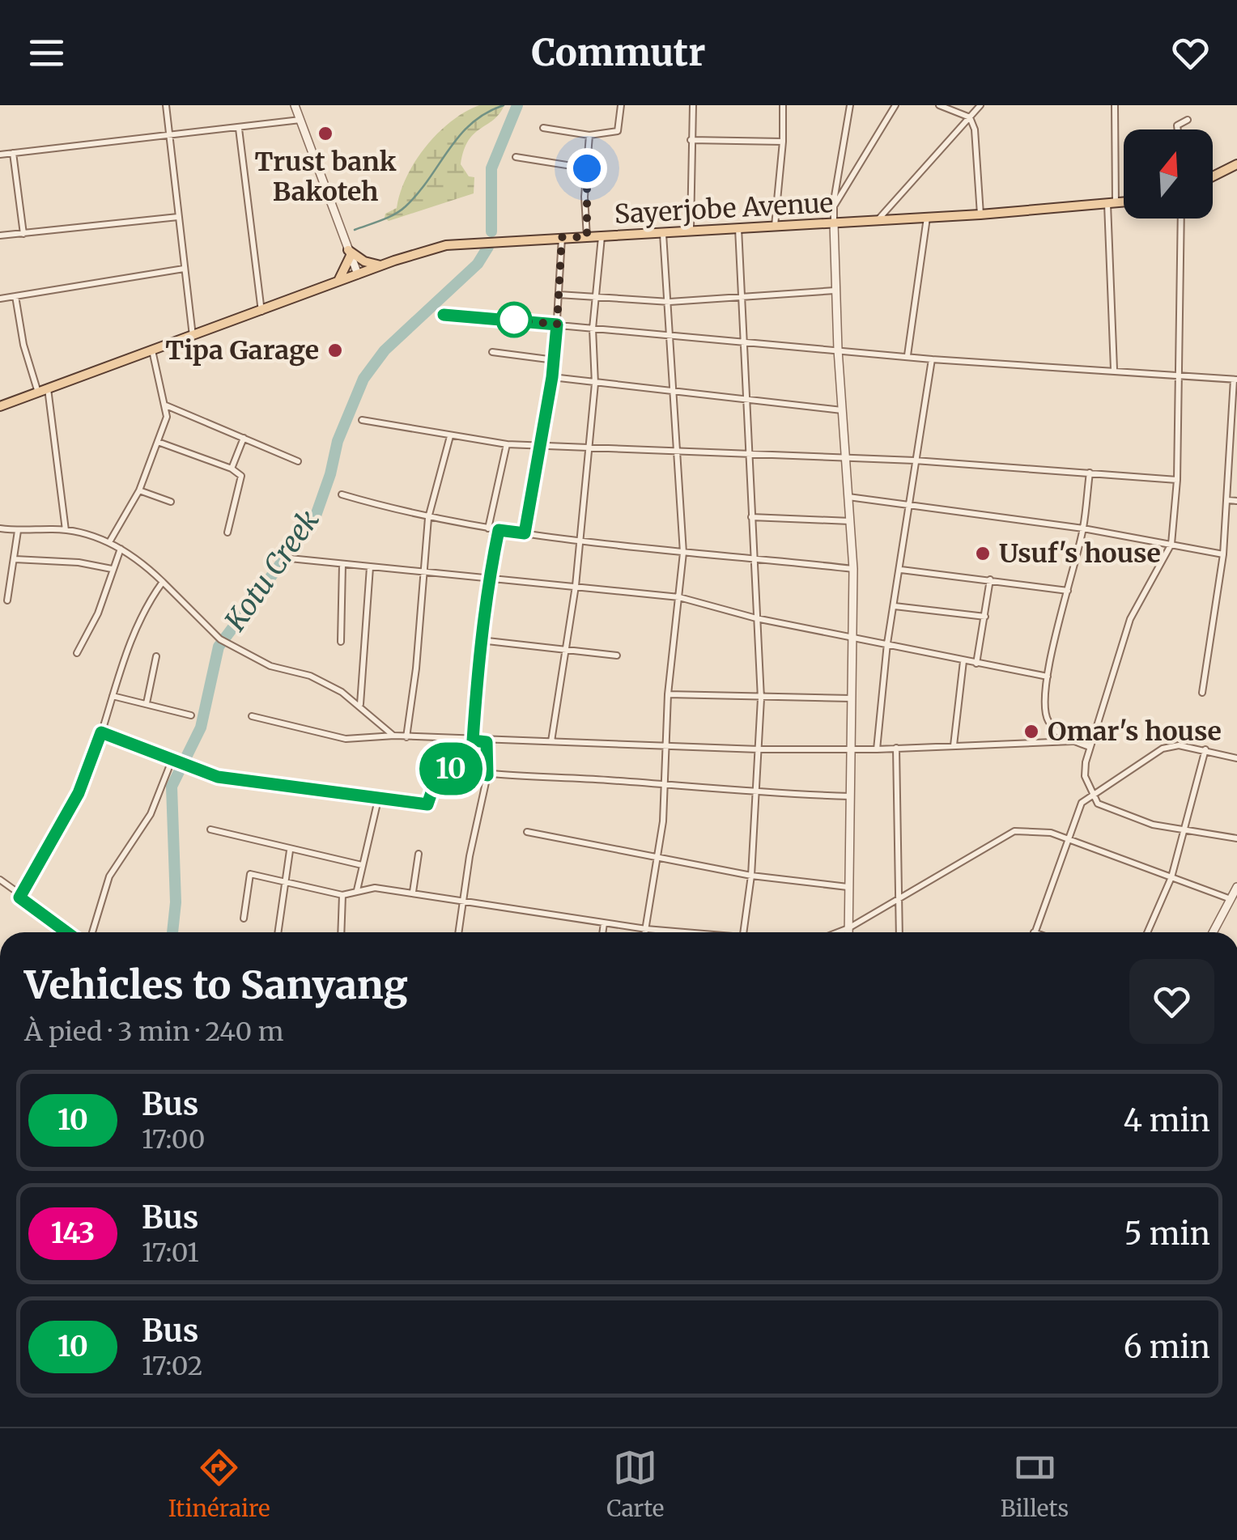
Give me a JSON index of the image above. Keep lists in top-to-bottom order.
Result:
{
  "streets": {
    "main road": ["Sayerjobe Avenue"]
  },
  "water": ["Kotu Creek"],
  "places": [
    "Trust bank Bakoteh",
    "Tipa Garage",
    "Usuf's house",
    "Omar's house"
  ],
  "lines": ["bus line 10"],
  "north": "top",
  "page": {
    "header": "Commutr",
    "on_map": "10",
    "heading": ["Vehicles to Sanyang", "À pied · 3 min · 240 m"],
    "list": [
      {
        "mark": "10",
        "name": "Bus",
        "note": "17:00",
        "value": "4 min"
      },
      {
        "mark": "143",
        "name": "Bus",
        "note": "17:01",
        "value": "5 min"
      },
      {
        "mark": "10",
        "name": "Bus",
        "note": "17:02",
        "value": "6 min"
      }
    ],
    "tabs": ["Itinéraire", "Carte", "Billets"]
  }
}
